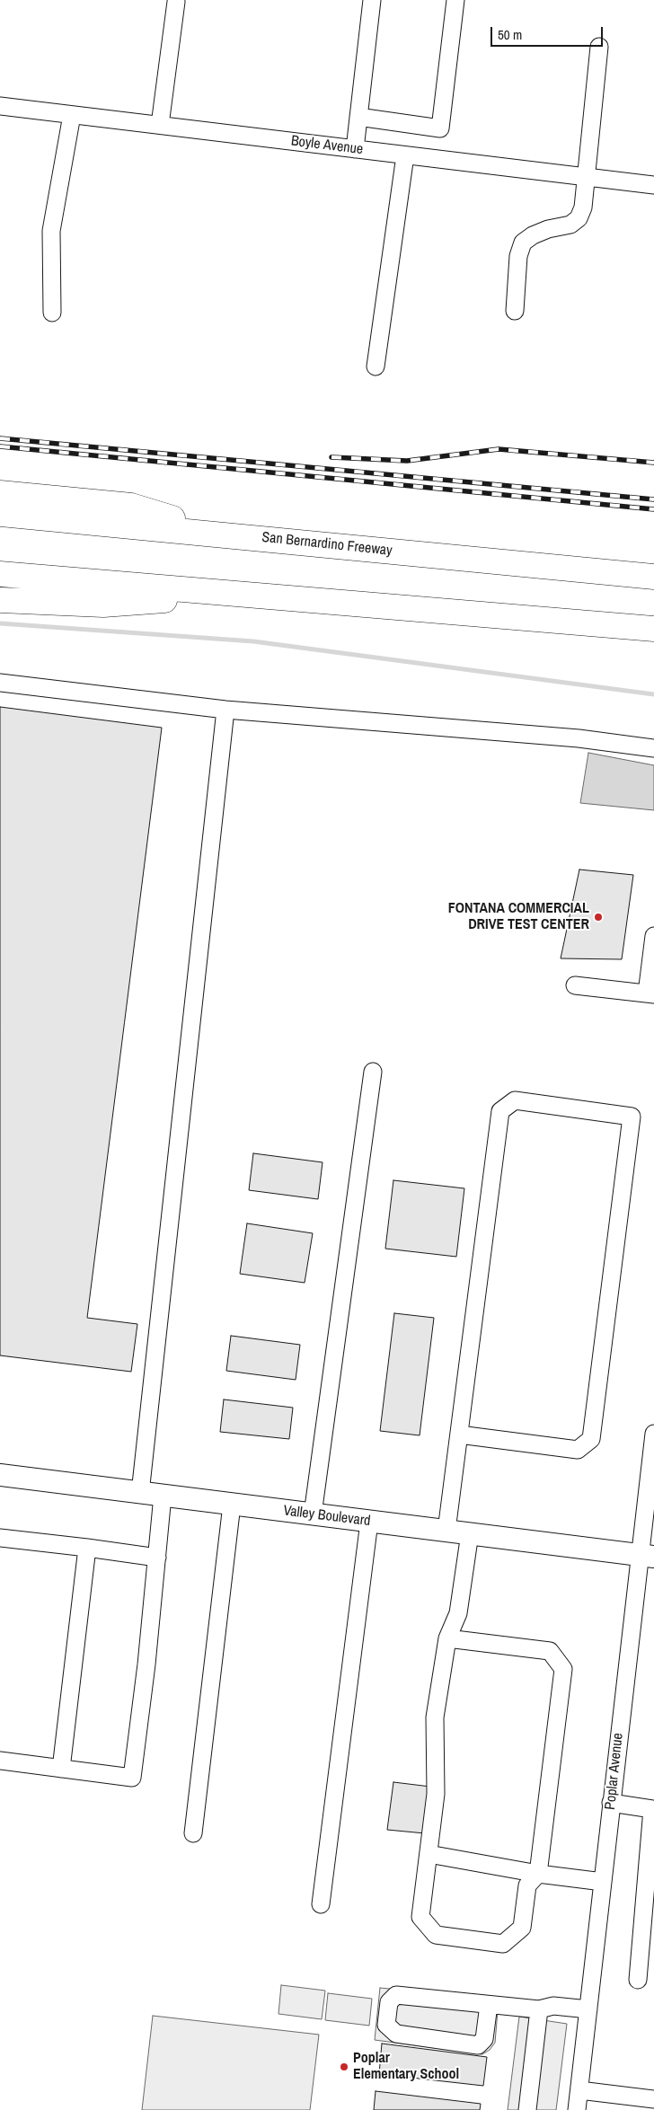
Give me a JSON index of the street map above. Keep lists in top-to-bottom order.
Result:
{
  "streets": {
    "highway": ["San Bernardino Freeway"],
    "main road": ["Valley Boulevard"],
    "street": ["Boyle Avenue", "Poplar Avenue"]
  },
  "crossings": [
    ["Valley Boulevard", "Poplar Avenue"]
  ],
  "places": ["FONTANA COMMERCIAL DRIVE TEST CENTER", "Poplar Elementary School"],
  "scale_bar": "50 m"
}
